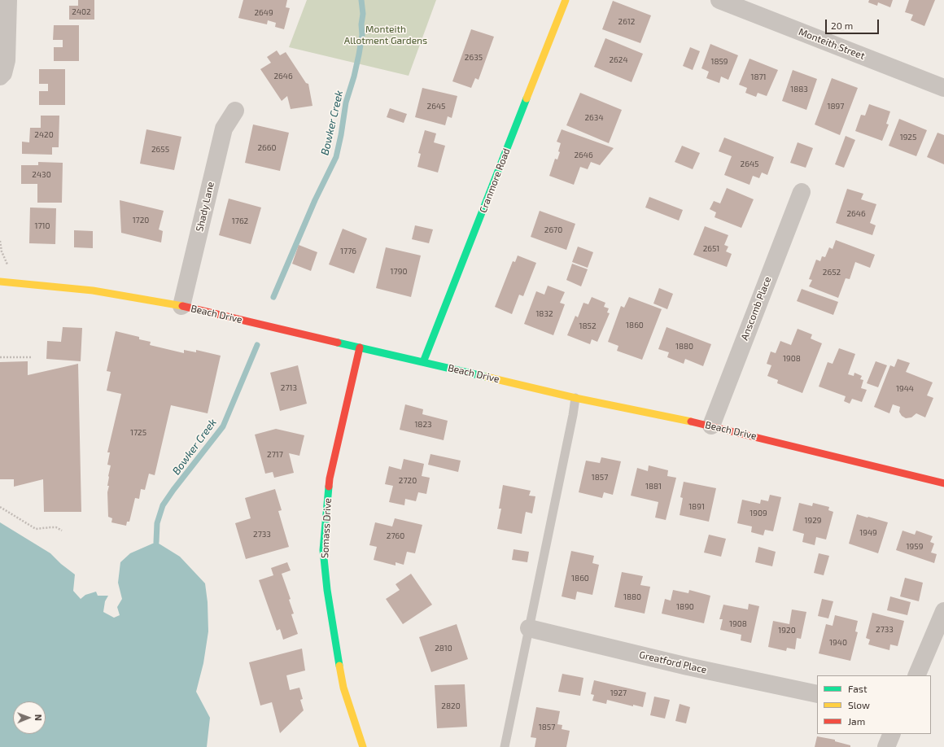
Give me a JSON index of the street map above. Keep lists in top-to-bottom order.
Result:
{
  "streets": {
    "main road": ["Cranmore Road", "Beach Drive", "Somass Drive"],
    "street": [
      "Monteith Street",
      "Shady Lane",
      "Anscomb Place",
      "Greatford Place"
    ]
  },
  "crossings": [
    ["Cranmore Road", "Beach Drive"],
    ["Shady Lane", "Beach Drive"],
    ["Anscomb Place", "Beach Drive"],
    ["Beach Drive", "Somass Drive"]
  ],
  "water": ["Bowker Creek"],
  "parks": ["Monteith Allotment Gardens"],
  "house_numbers": [
    "2402",
    "2649",
    "2612",
    "2635",
    "2624",
    "1859",
    "2646",
    "1871",
    "1883",
    "2645",
    "1897",
    "2634",
    "2420",
    "1925",
    "2660",
    "2655",
    "2646",
    "2645",
    "2430",
    "2646",
    "1720",
    "1762",
    "1710",
    "2670",
    "2651",
    "1776",
    "1790",
    "2652",
    "1832",
    "1860",
    "1852",
    "1880",
    "1908",
    "2713",
    "1944",
    "1823",
    "1725",
    "2717",
    "1857",
    "2720",
    "1881",
    "1891",
    "1909",
    "1929",
    "1949",
    "2733",
    "2760",
    "1959",
    "1860",
    "1880",
    "1890",
    "1908",
    "2733",
    "1920",
    "1940",
    "2810",
    "1927",
    "2820",
    "1857"
  ],
  "legend": ["Fast", "Slow", "Jam"],
  "scale_bar": "20 m",
  "north": "right"
}
